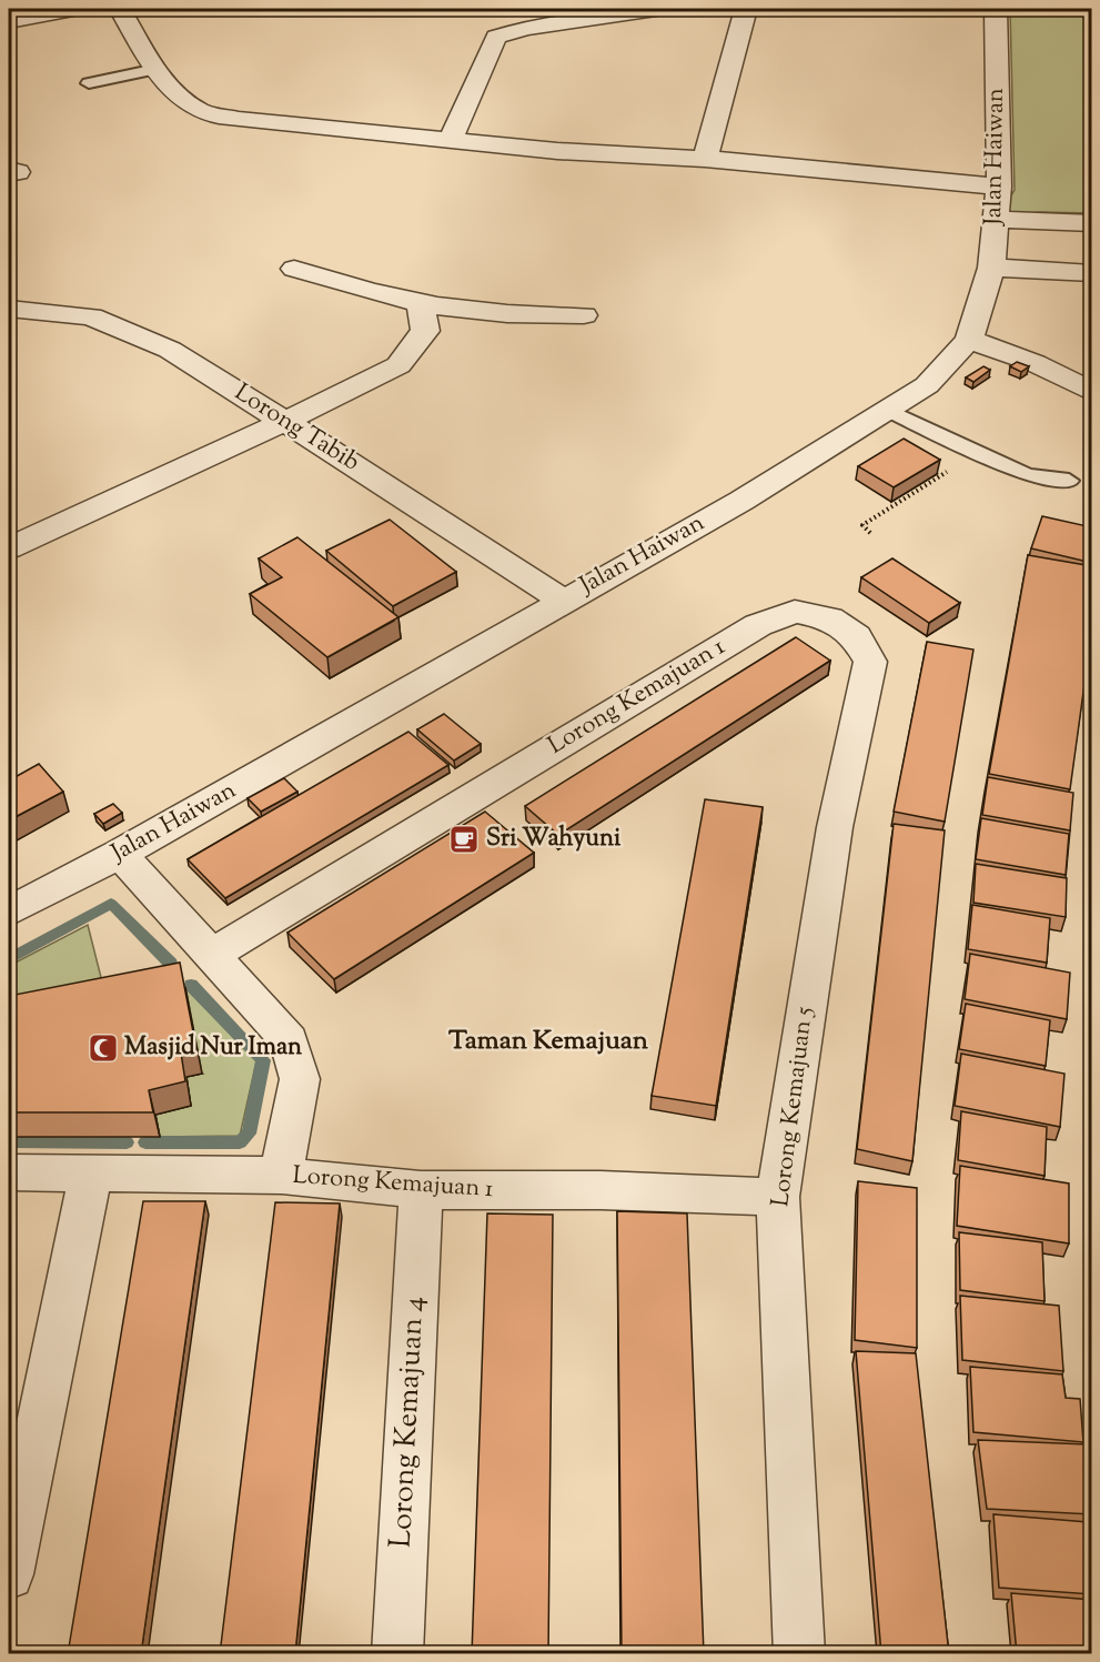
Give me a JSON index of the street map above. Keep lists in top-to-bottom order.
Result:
{
  "streets": {
    "street": [
      "Jalan Haiwan",
      "Lorong Tabib",
      "Lorong Kemajuan 1",
      "Lorong Kemajuan 5",
      "Lorong Kemajuan 4"
    ]
  },
  "crossings": [
    ["Jalan Haiwan", "Lorong Tabib"],
    ["Lorong Kemajuan 1", "Lorong Kemajuan 5"],
    ["Lorong Kemajuan 1", "Lorong Kemajuan 4"]
  ],
  "districts": ["Taman Kemajuan"],
  "places": {
    "cafe": ["Sri Wahyuni"],
    "mosque": ["Masjid Nur Iman"]
  }
}
